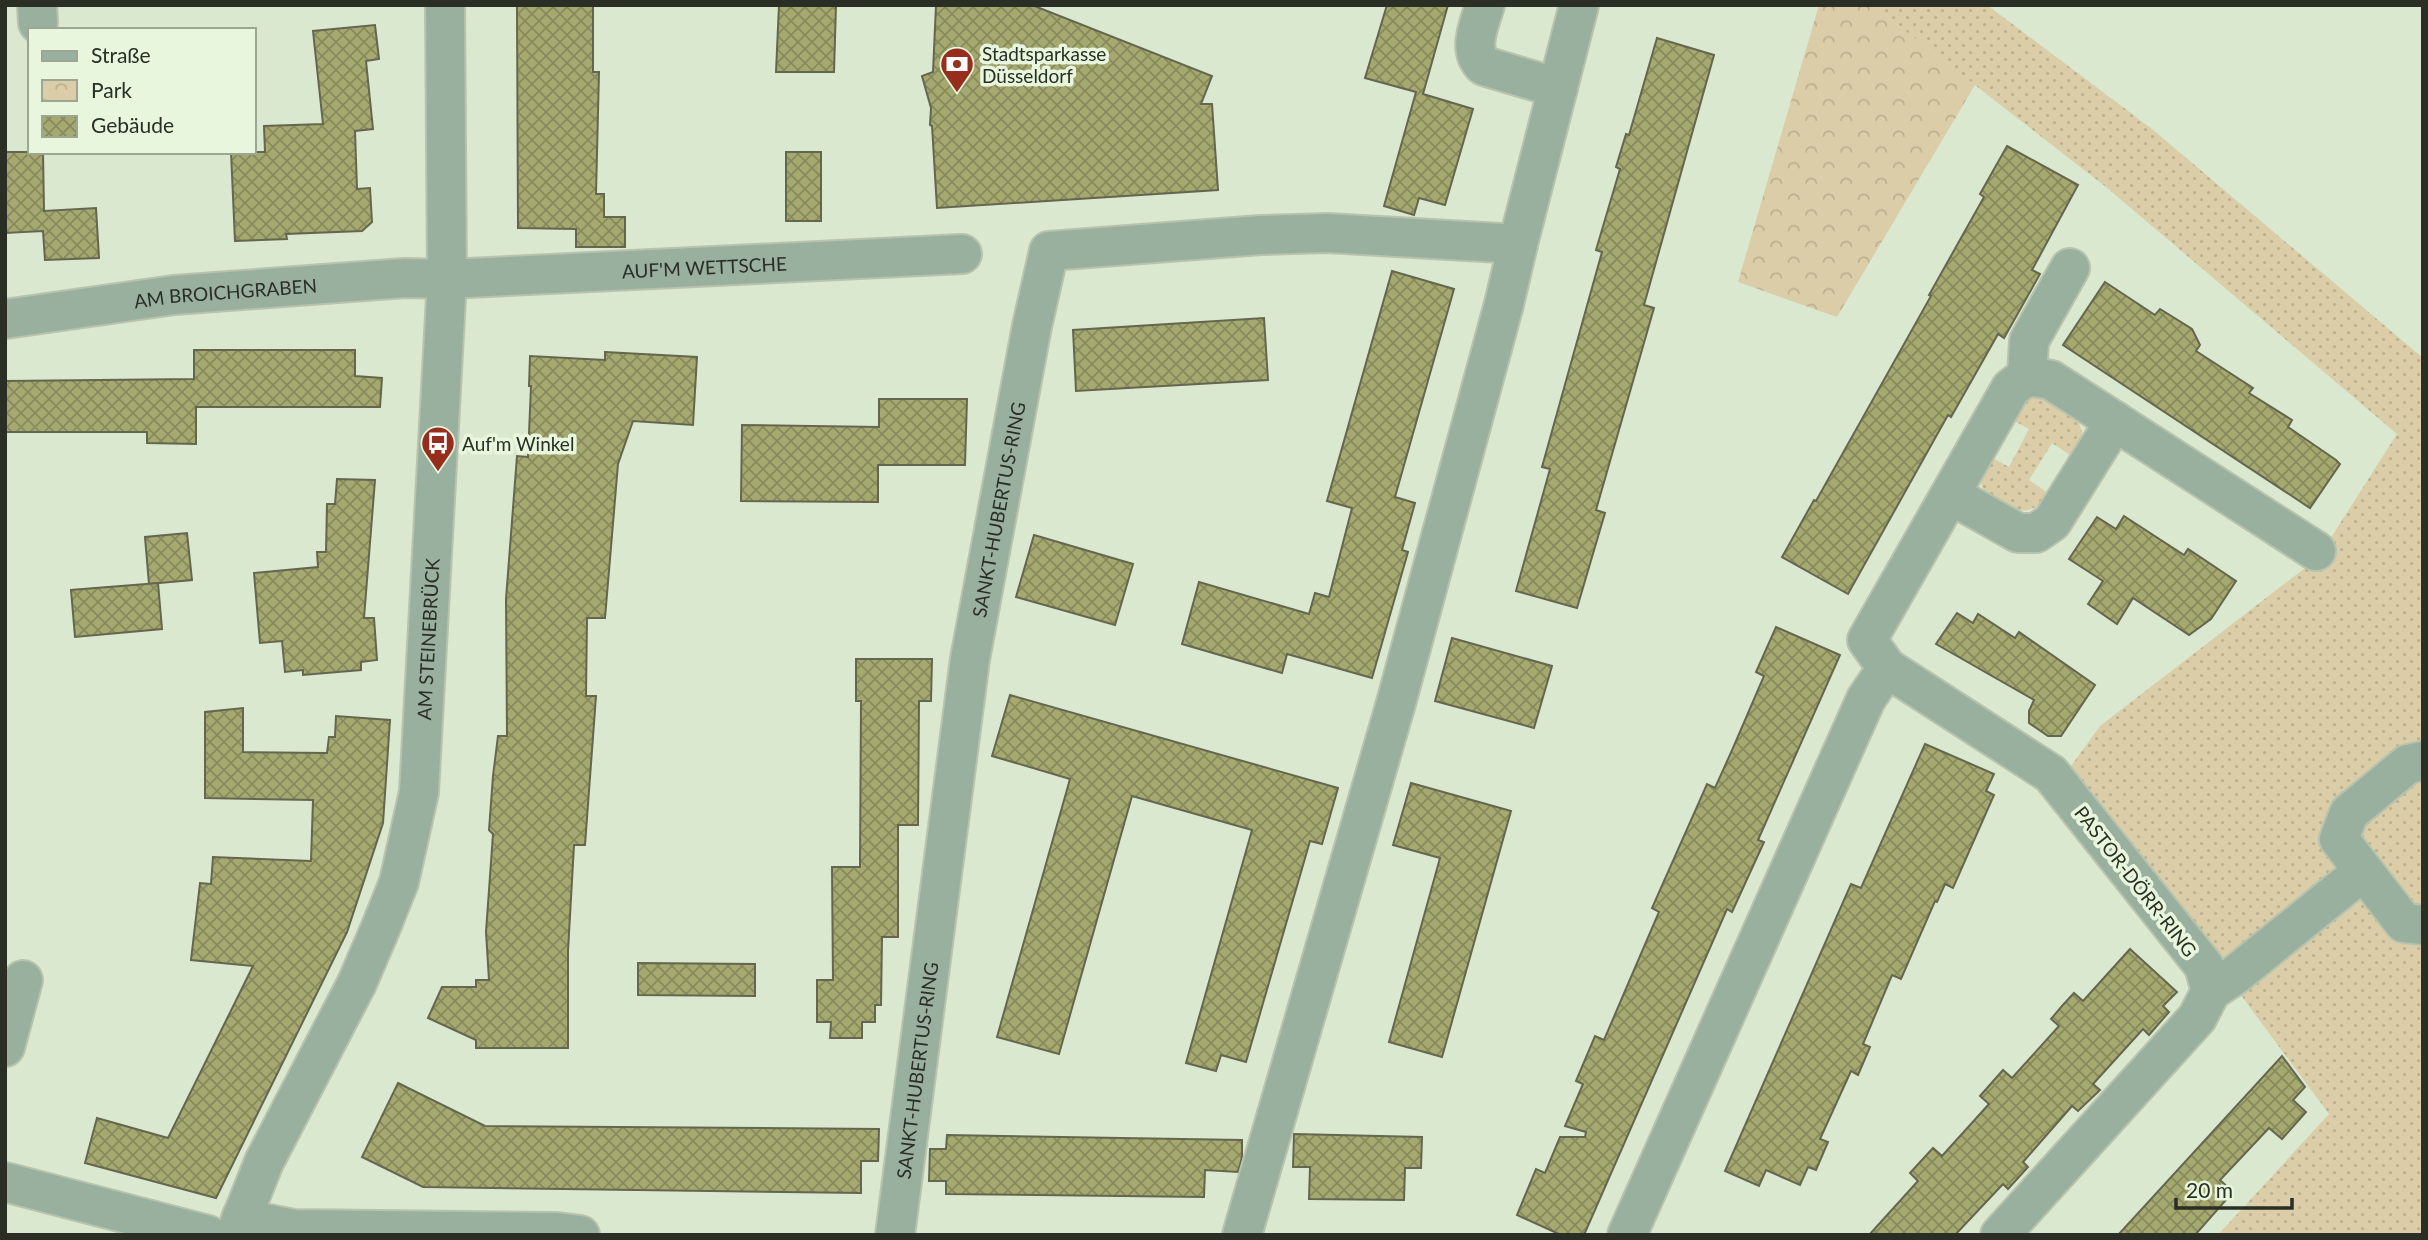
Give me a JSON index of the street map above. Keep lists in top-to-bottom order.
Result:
{
  "streets": {
    "street": [
      "AUF'M WETTSCHE",
      "AM BROICHGRABEN",
      "SANKT-HUBERTUS-RING",
      "AM STEINEBRÜCK",
      "PASTOR-DÖRR-RING"
    ]
  },
  "crossings": [
    ["AUF'M WETTSCHE", "AM BROICHGRABEN"],
    ["AUF'M WETTSCHE", "AM STEINEBRÜCK"],
    ["AM BROICHGRABEN", "AM STEINEBRÜCK"]
  ],
  "places": {
    "bank": ["Stadtsparkasse Düsseldorf"],
    "bus stop": ["Auf'm Winkel"]
  },
  "legend": ["Straße", "Park", "Gebäude"],
  "scale_bar": "20 m"
}
